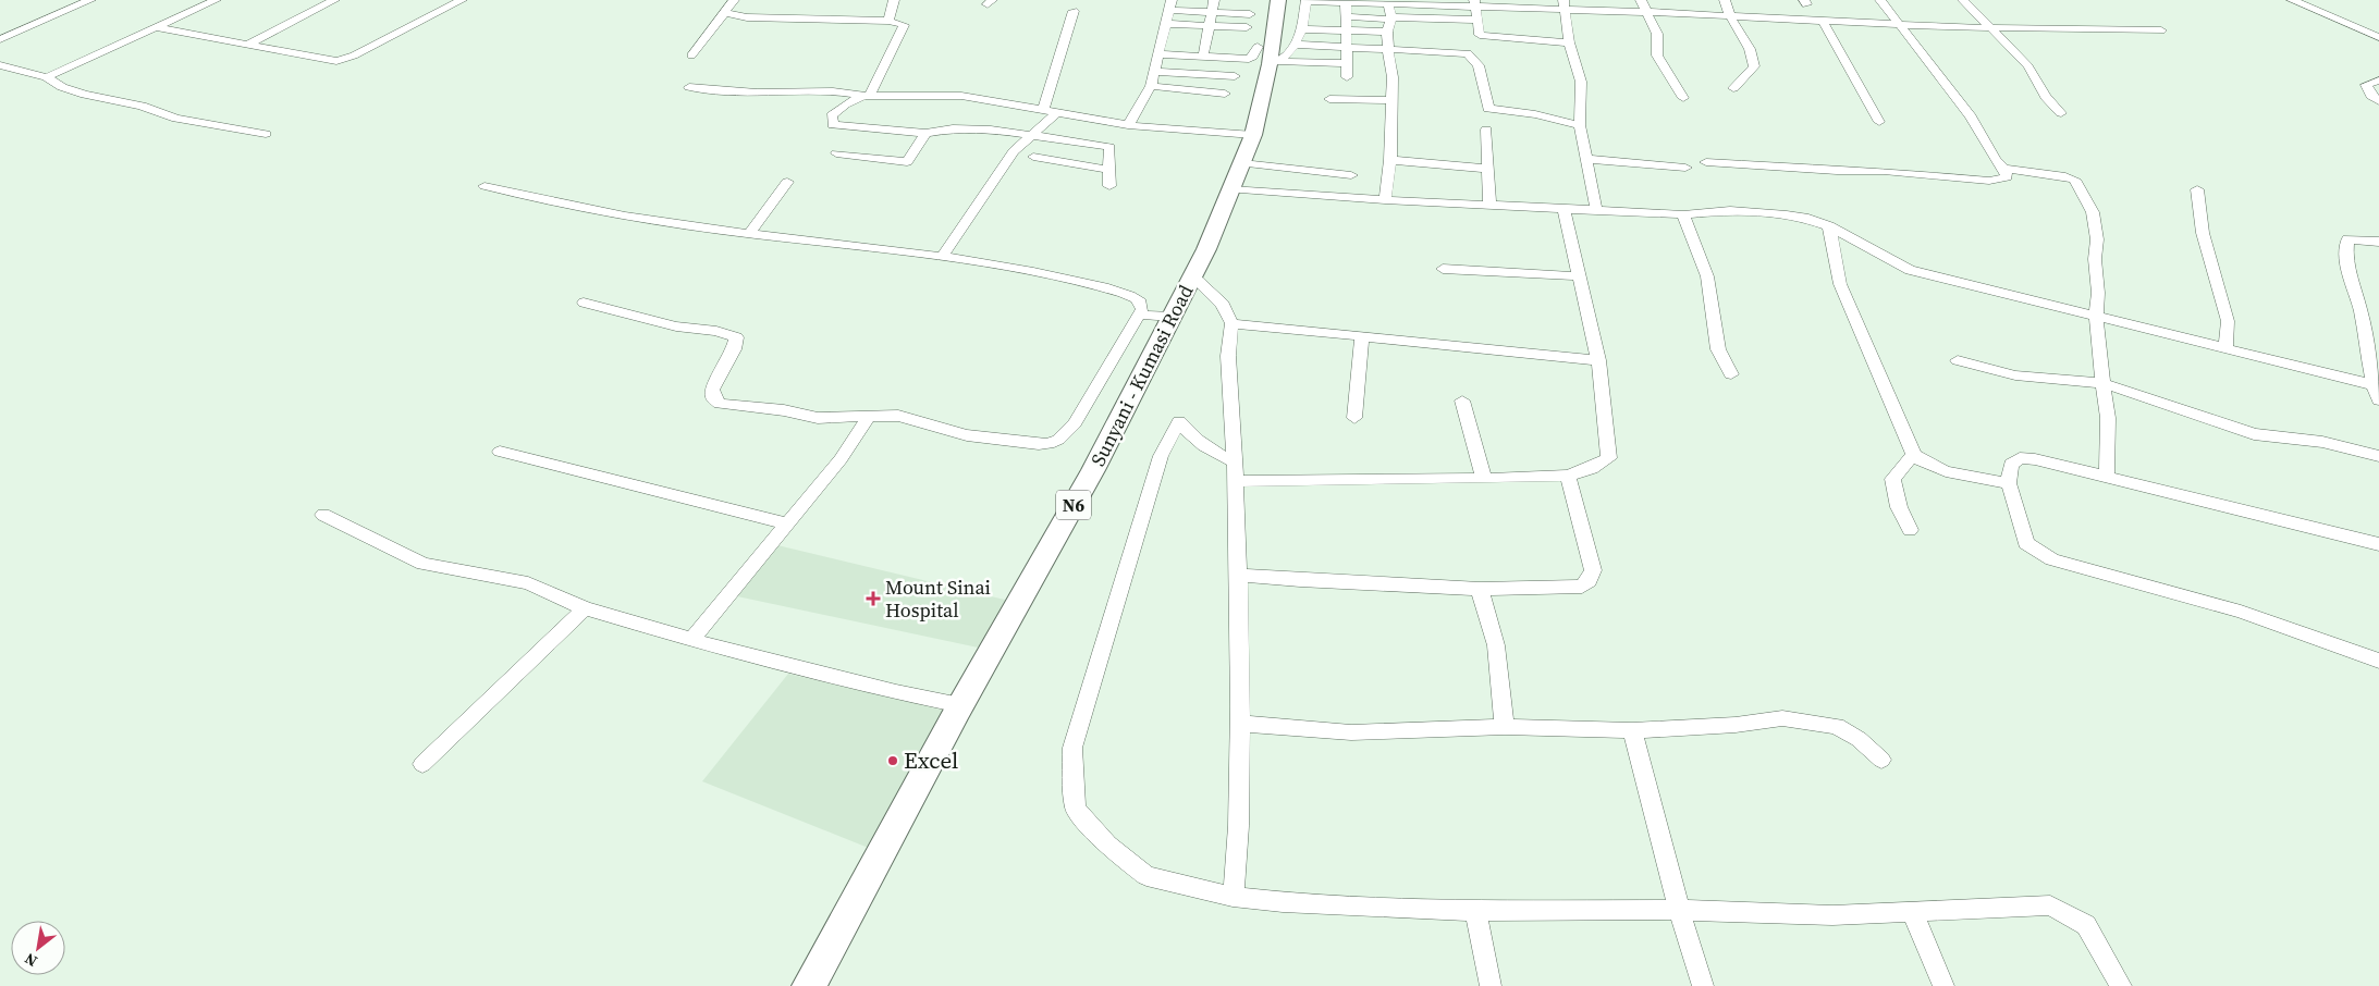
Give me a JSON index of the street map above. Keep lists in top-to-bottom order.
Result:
{
  "streets": {
    "main road": ["Sunyani - Kumasi Road", "N6"]
  },
  "places": {
    "health": ["Mount Sinai Hospital"],
    "other": ["Excel"]
  },
  "north": "bottom left"
}
